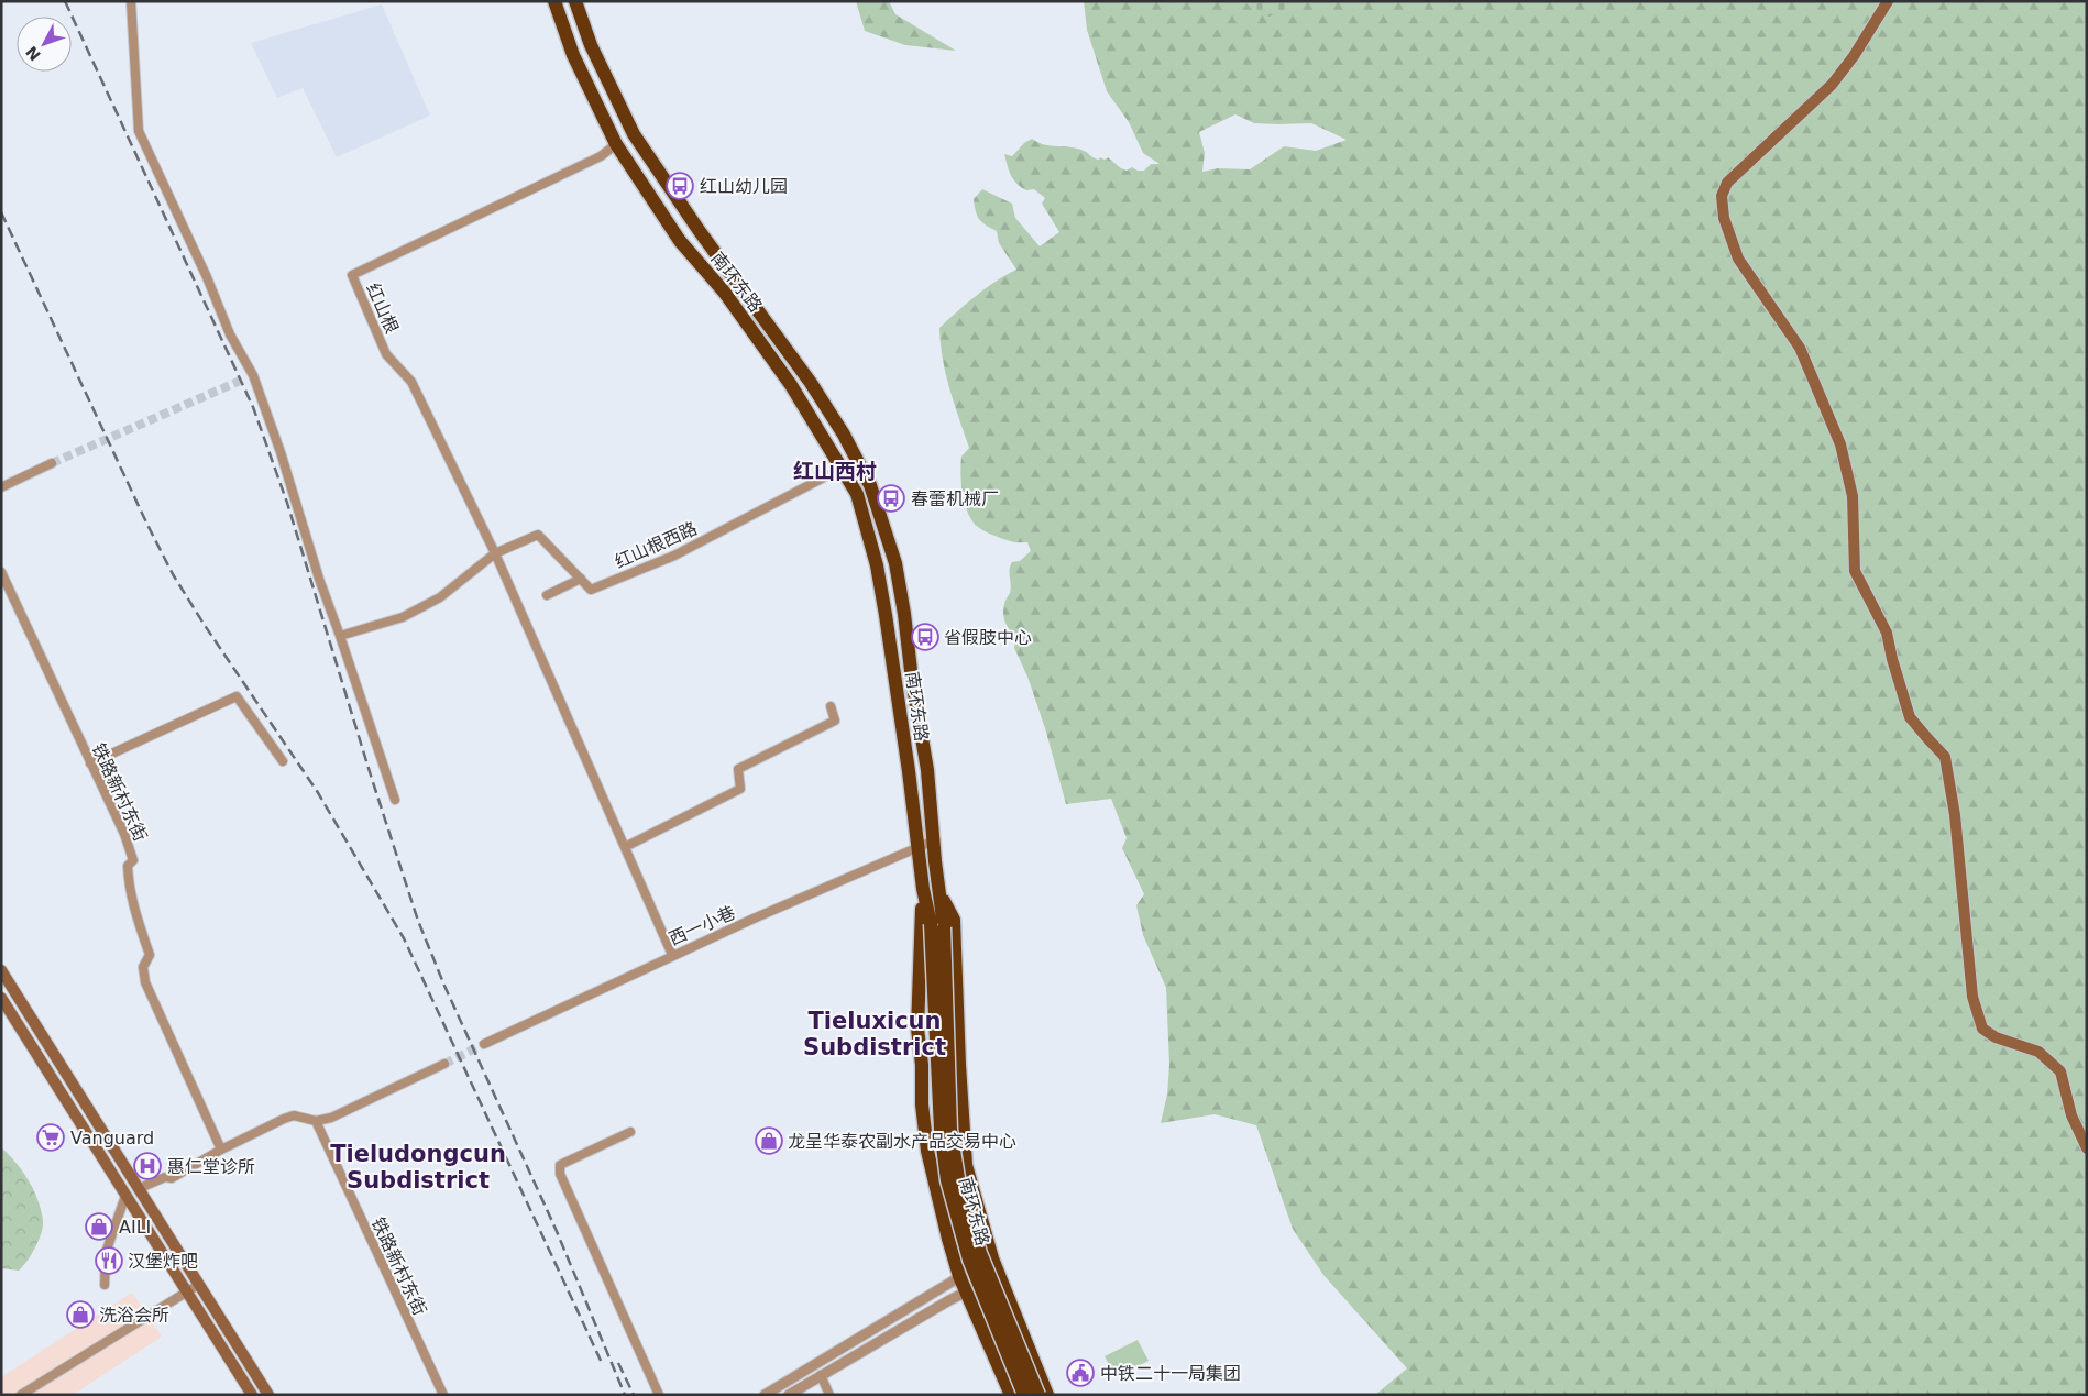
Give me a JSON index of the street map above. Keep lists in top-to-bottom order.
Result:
{
  "streets": {
    "highway": ["南环东路"],
    "street": [
      "红山根",
      "红山根西路",
      "铁路新村东街",
      "西一小巷"
    ]
  },
  "crossings": [
    ["南环东路", "红山根"],
    ["南环东路", "红山根西路"],
    ["南环东路", "西一小巷"],
    ["红山根", "红山根西路"]
  ],
  "districts": ["红山西村", "Tieluxicun Subdistrict", "Tieludongcun Subdistrict"],
  "places": {
    "bus stop": ["红山幼儿园", "春蕾机械厂", "省假肢中心"],
    "supermarket": ["Vanguard"],
    "shop": ["龙呈华泰农副水产品交易中心", "AILI", "洗浴会所"],
    "hospital": ["惠仁堂诊所"],
    "restaurant": ["汉堡炸吧"],
    "public building": ["中铁二十一局集团"]
  },
  "north": "bottom left"
}
